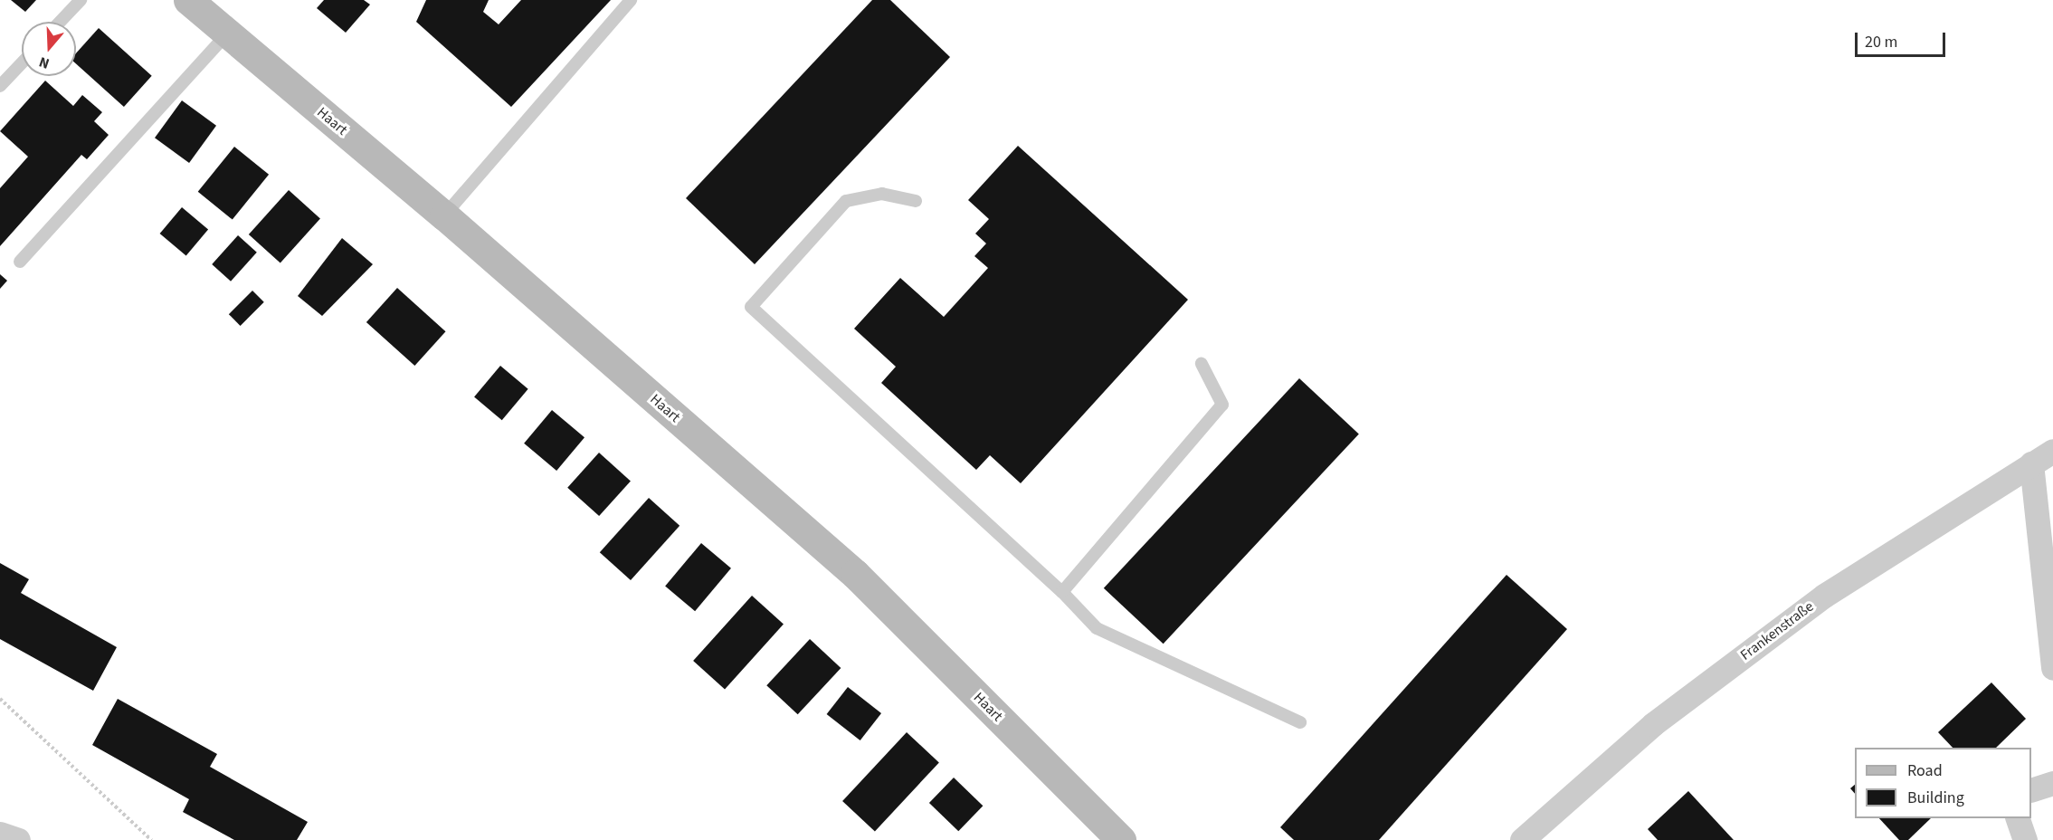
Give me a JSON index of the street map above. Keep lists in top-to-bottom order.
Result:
{
  "streets": {
    "main road": ["Haart"],
    "street": ["Frankenstraße"]
  },
  "legend": ["Road", "Building"],
  "scale_bar": "20 m",
  "north": "bottom"
}
